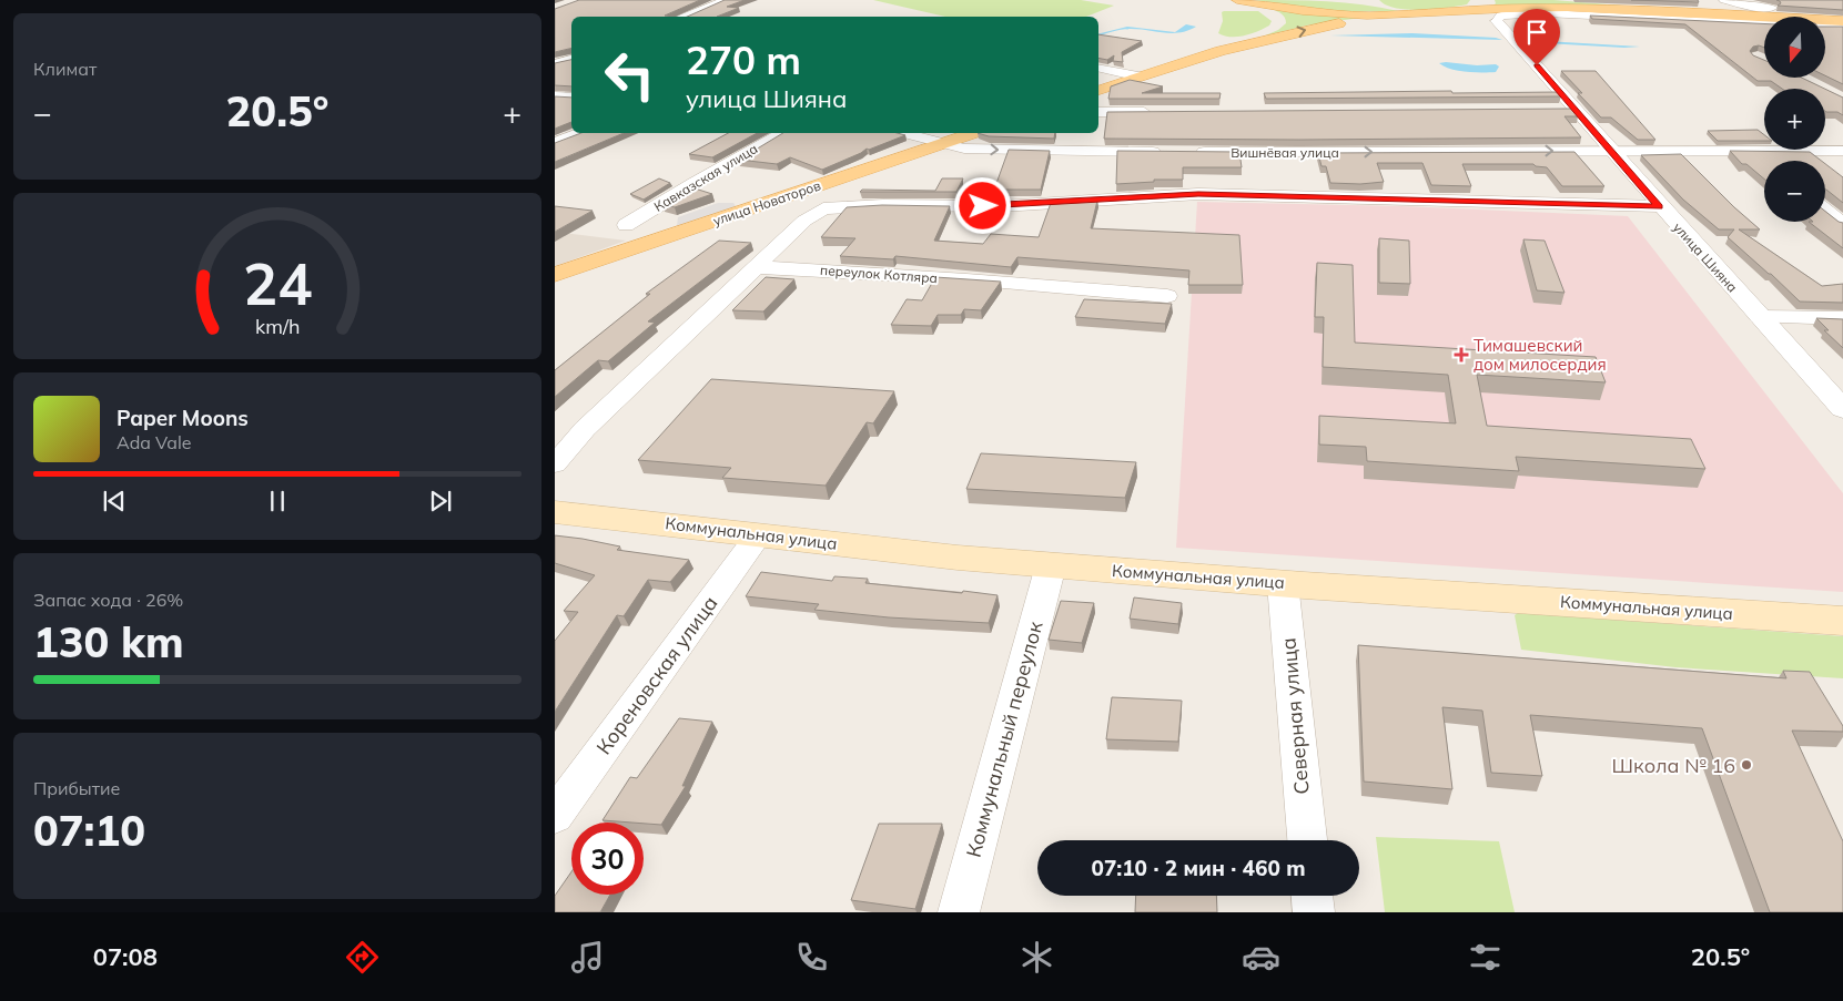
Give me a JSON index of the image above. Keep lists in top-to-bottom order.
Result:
{
  "streets": {
    "main road": ["улица Новаторов", "Коммунальная улица"],
    "street": [
      "Вишнёвая улица",
      "Кавказская улица",
      "улица Шияна",
      "переулок Котляра",
      "Кореновская улица",
      "Северная улица",
      "Коммунальный переулок"
    ]
  },
  "crossings": [
    ["Вишнёвая улица", "улица Шияна"],
    ["Коммунальная улица", "Кореновская улица"],
    ["Коммунальная улица", "Северная улица"],
    ["Коммунальная улица", "Коммунальный переулок"]
  ],
  "places": {
    "health": ["Тимашевский дом милосердия"],
    "other": ["Школа № 16"]
  },
  "north": "bottom",
  "page": {
    "tile": [
      "Климат",
      ["Запас хода · 26%", "130 km"],
      ["Прибытие", "07:10"]
    ],
    "map_buttons": ["+", "−"],
    "turn": ["270 m", "улица Шияна"],
    "heat": ["−", "20.5°", "+"],
    "song": ["Paper Moons", "Ada Vale"],
    "limit": "30",
    "trip": "07:10 · 2 мин · 460 m",
    "tabs": ["07:08", "20.5°"],
    "gauge": ["24", "km/h"]
  }
}
